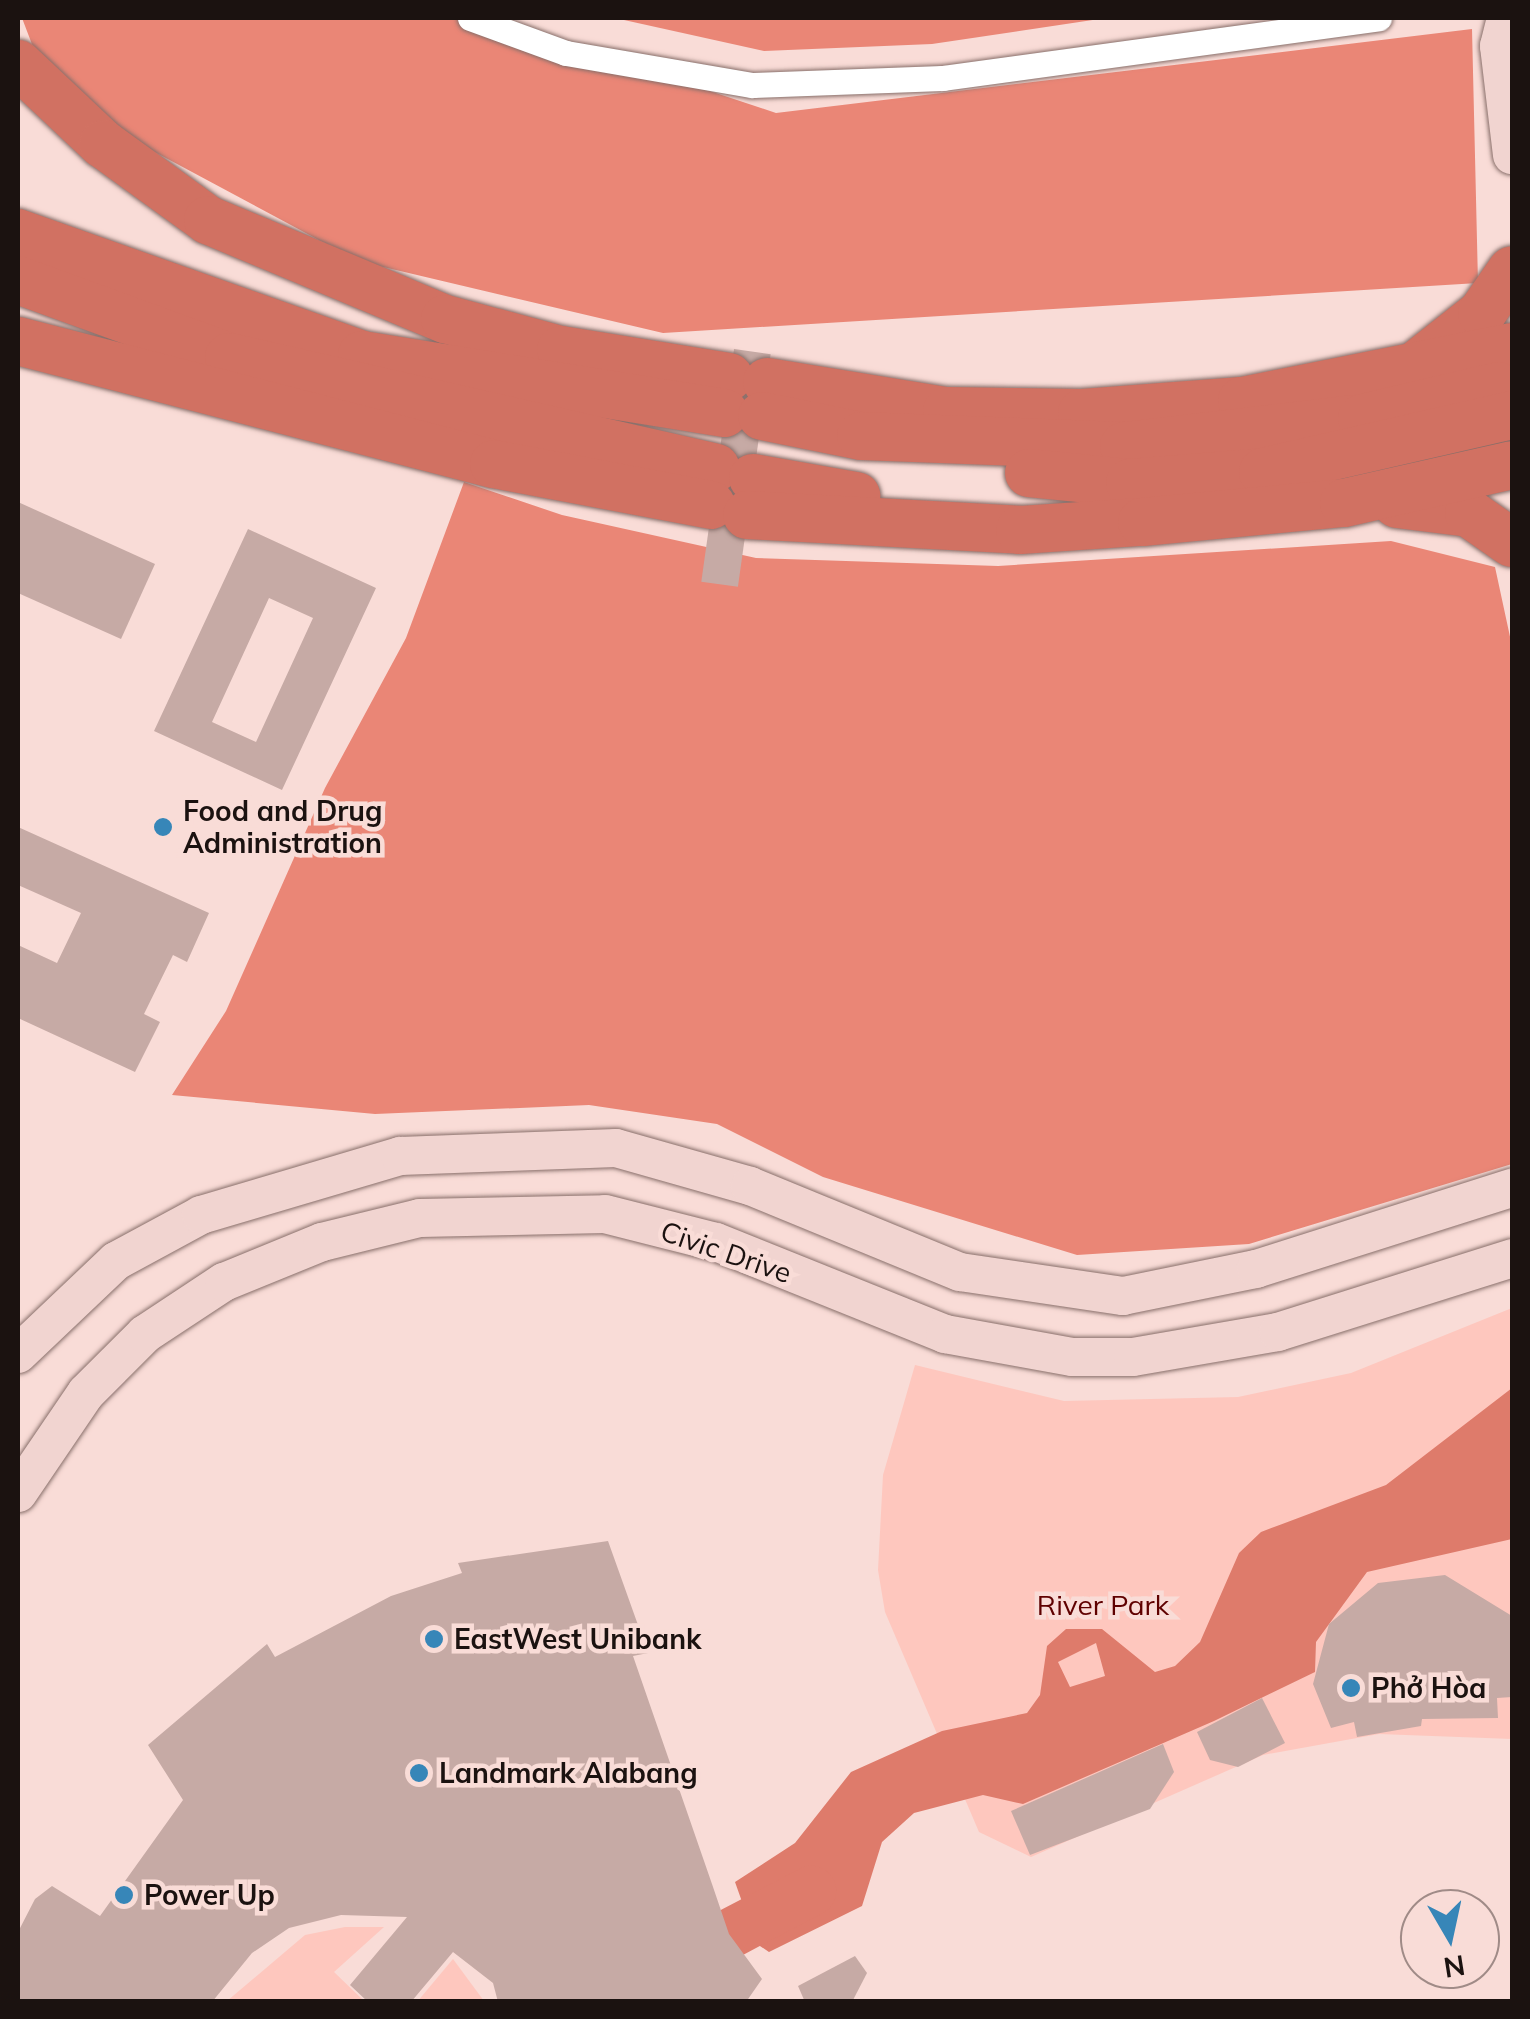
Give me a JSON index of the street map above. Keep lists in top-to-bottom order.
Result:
{
  "streets": {
    "main road": ["Civic Drive"]
  },
  "parks": ["River Park"],
  "places": [
    "Food and Drug Administration",
    "EastWest Unibank",
    "Phở Hòa",
    "Landmark Alabang",
    "Power Up"
  ],
  "north": "bottom"
}
